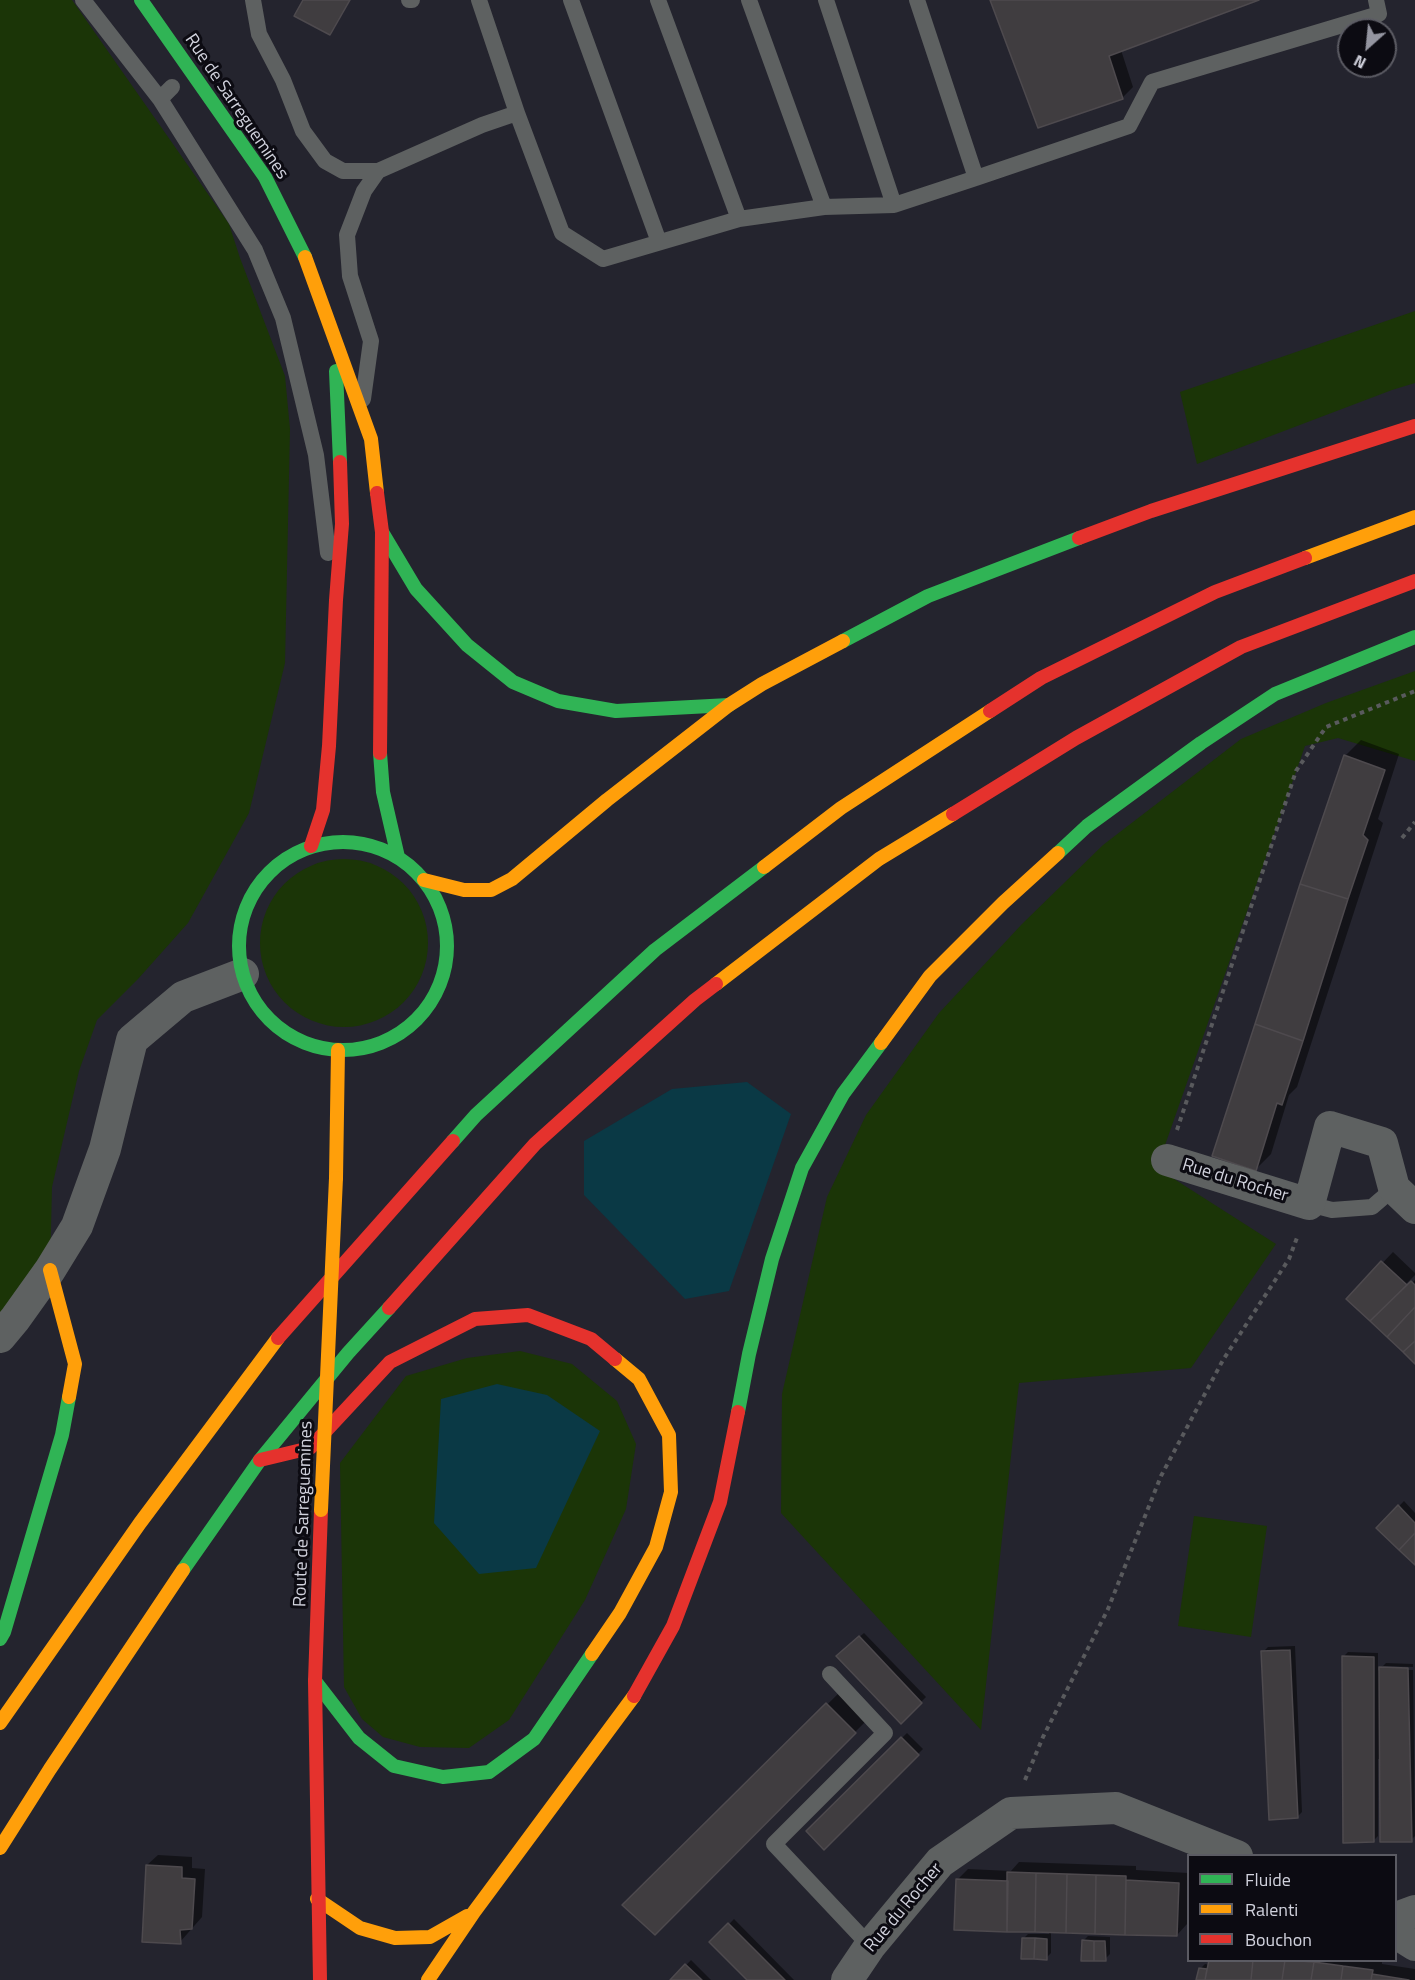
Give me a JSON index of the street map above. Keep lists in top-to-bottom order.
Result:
{
  "streets": {
    "main road": ["Rue de Sarreguemines", "Route de Sarreguemines"],
    "street": ["Rue du Rocher"]
  },
  "crossings": [
    ["Rue de Sarreguemines", "Route de Sarreguemines"]
  ],
  "legend": ["Fluide", "Ralenti", "Bouchon"],
  "north": "bottom left"
}
